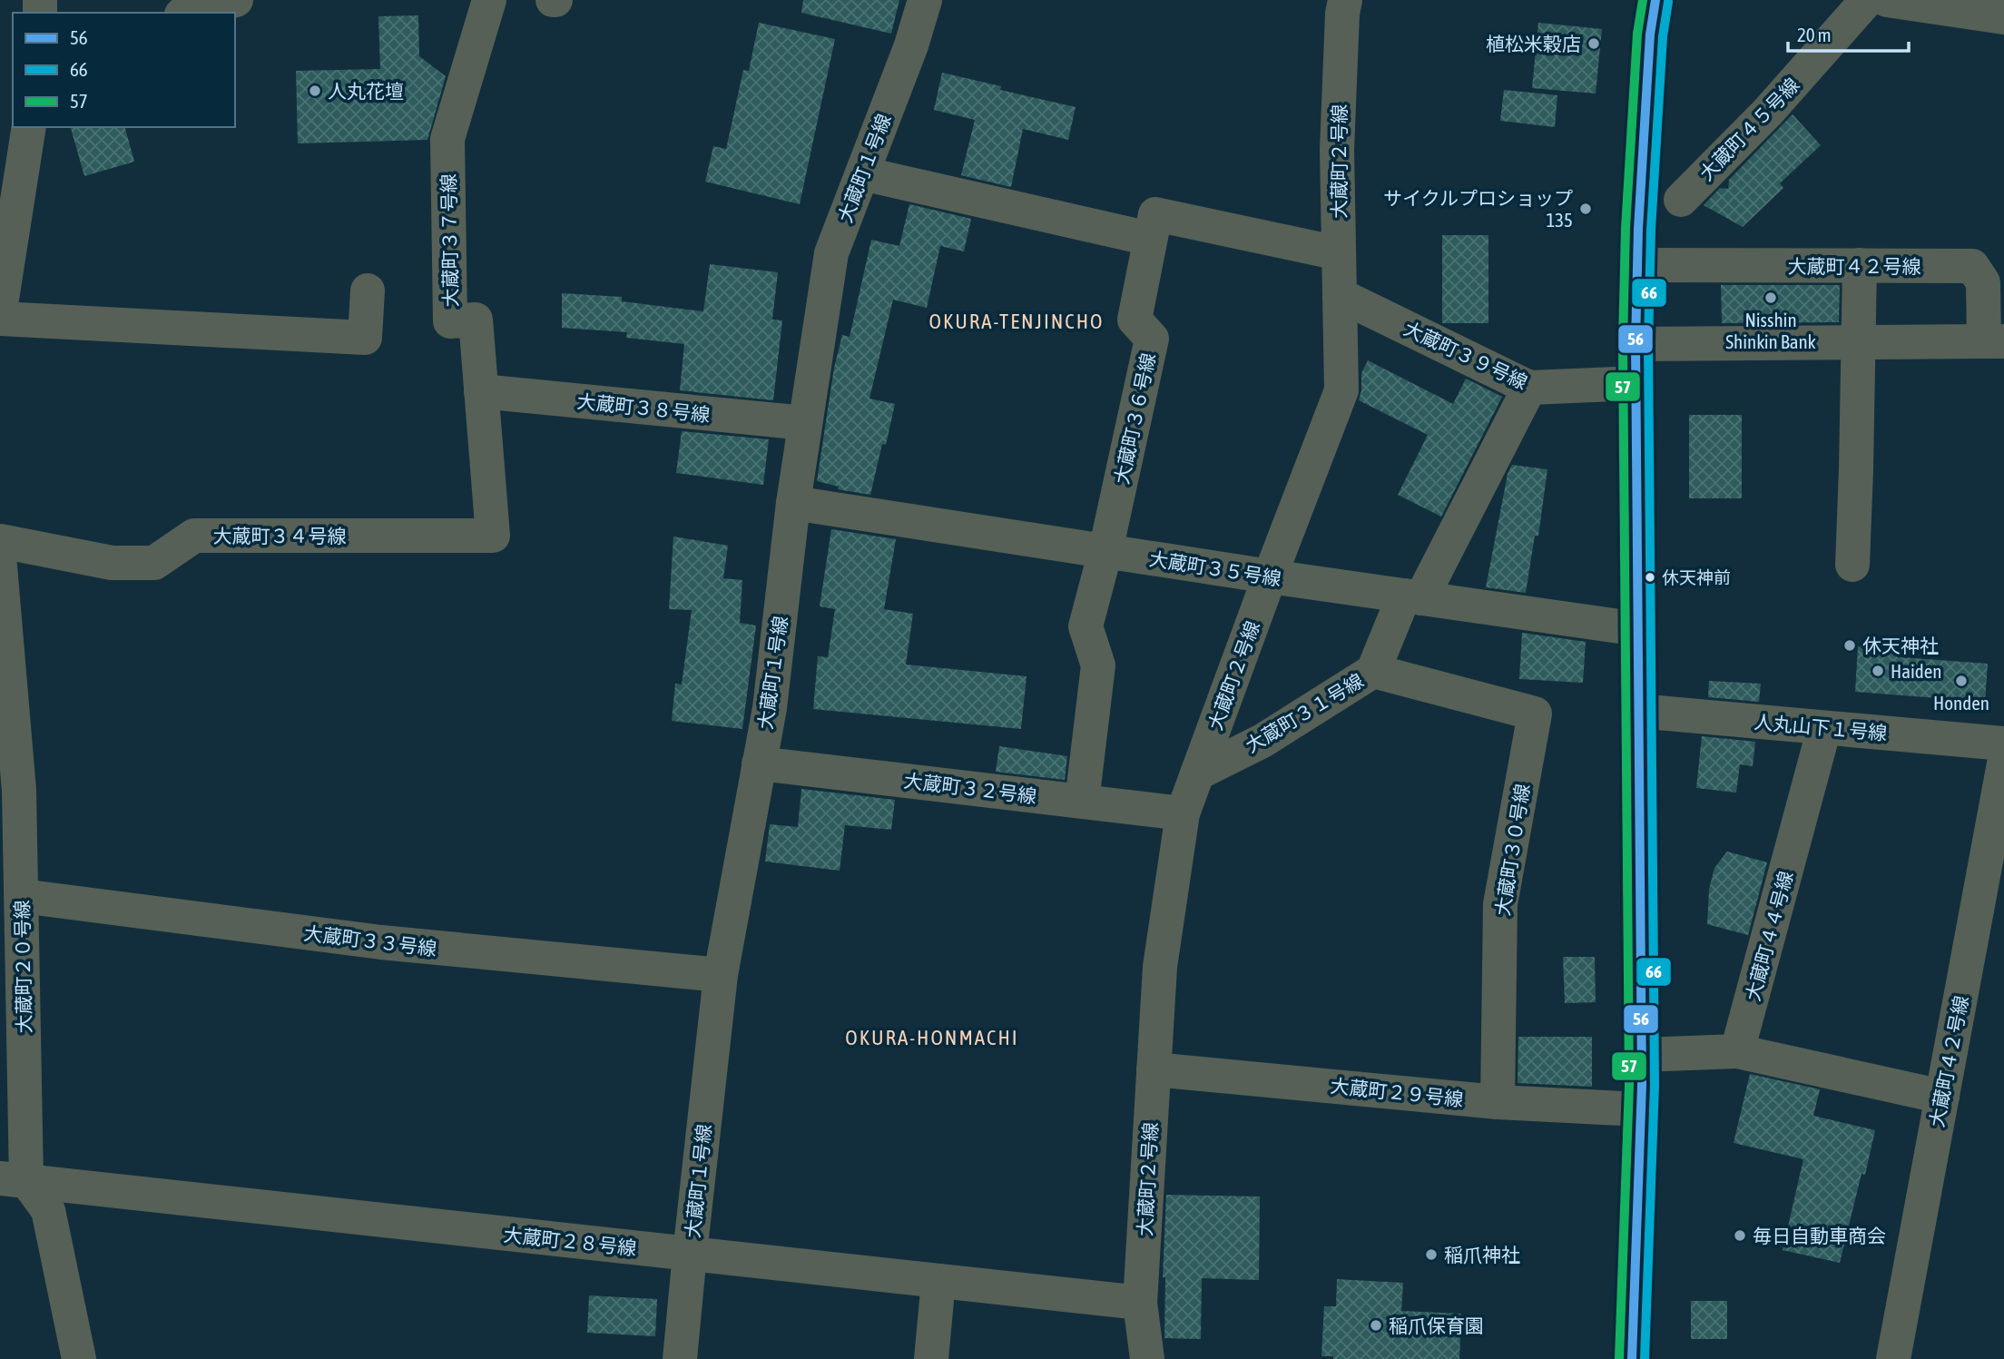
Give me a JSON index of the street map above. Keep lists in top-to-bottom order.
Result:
{
  "streets": {
    "street": [
      "大蔵町４５号線",
      "大蔵町２号線",
      "大蔵町１号線",
      "大蔵町３７号線",
      "大蔵町４２号線",
      "大蔵町３９号線",
      "大蔵町３８号線",
      "大蔵町３６号線",
      "大蔵町３４号線",
      "大蔵町３５号線",
      "大蔵町３１号線",
      "人丸山下１号線",
      "大蔵町３２号線",
      "大蔵町３０号線",
      "大蔵町４４号線",
      "大蔵町３３号線",
      "大蔵町２０号線",
      "大蔵町２９号線",
      "大蔵町２８号線"
    ]
  },
  "crossings": [
    ["大蔵町２号線", "大蔵町３９号線"],
    ["大蔵町２号線", "大蔵町３６号線"],
    ["大蔵町２号線", "大蔵町３５号線"],
    ["大蔵町２号線", "大蔵町３１号線"],
    ["大蔵町２号線", "大蔵町３２号線"],
    ["大蔵町２号線", "大蔵町２９号線"],
    ["大蔵町２号線", "大蔵町２８号線"],
    ["大蔵町１号線", "大蔵町３８号線"],
    ["大蔵町１号線", "大蔵町３５号線"],
    ["大蔵町１号線", "大蔵町３２号線"],
    ["大蔵町１号線", "大蔵町３３号線"],
    ["大蔵町１号線", "大蔵町２８号線"],
    ["大蔵町３７号線", "大蔵町３８号線"],
    ["大蔵町３７号線", "大蔵町３４号線"],
    ["大蔵町３９号線", "大蔵町３１号線"],
    ["大蔵町３６号線", "大蔵町３５号線"],
    ["大蔵町３５号線", "大蔵町３１号線"],
    ["大蔵町３１号線", "大蔵町３０号線"],
    ["人丸山下１号線", "大蔵町４４号線"],
    ["大蔵町３０号線", "大蔵町２９号線"],
    ["大蔵町３３号線", "大蔵町２０号線"],
    ["大蔵町２０号線", "大蔵町２８号線"]
  ],
  "districts": ["OKURA-TENJINCHO", "OKURA-HONMACHI"],
  "places": [
    "植松米穀店",
    "人丸花壇",
    "サイクルプロショップ 135",
    "Nisshin Shinkin Bank",
    "休天神前",
    "休天神社",
    "Haiden",
    "Honden",
    "毎日自動車商会",
    "稲爪神社",
    "稲爪保育園"
  ],
  "lines": ["transit line 56", "transit line 57", "transit line 66"],
  "legend": ["56", "66", "57"],
  "scale_bar": "20 m"
}
